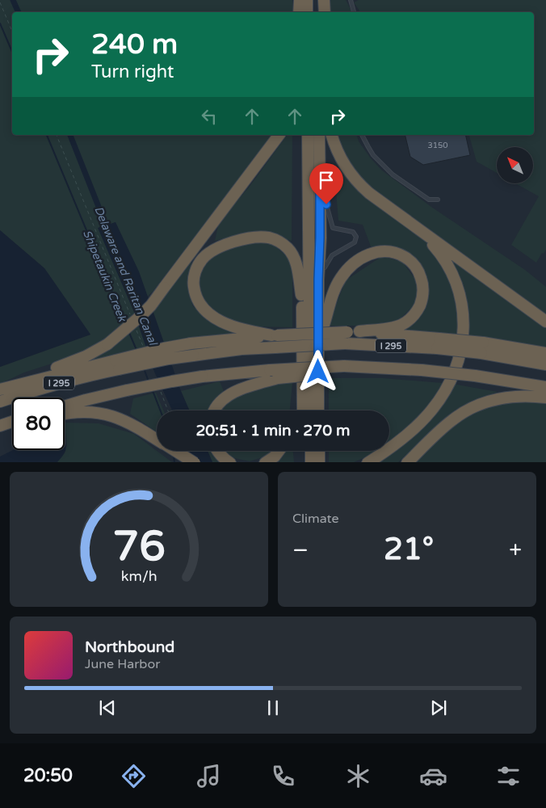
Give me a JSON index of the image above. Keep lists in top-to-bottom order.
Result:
{
  "streets": {
    "highway": ["I 295"]
  },
  "water": ["Shipetaukin Creek", "Delaware and Raritan Canal"],
  "house_numbers": ["3150"],
  "north": "top left",
  "page": {
    "turn": ["240 m", "Turn right"],
    "limit": "80",
    "trip": "20:51 · 1 min · 270 m",
    "tile": "Climate",
    "heat": ["−", "21°", "+"],
    "song": ["Northbound", "June Harbor"],
    "tabs": "20:50",
    "gauge": ["76", "km/h"]
  }
}
